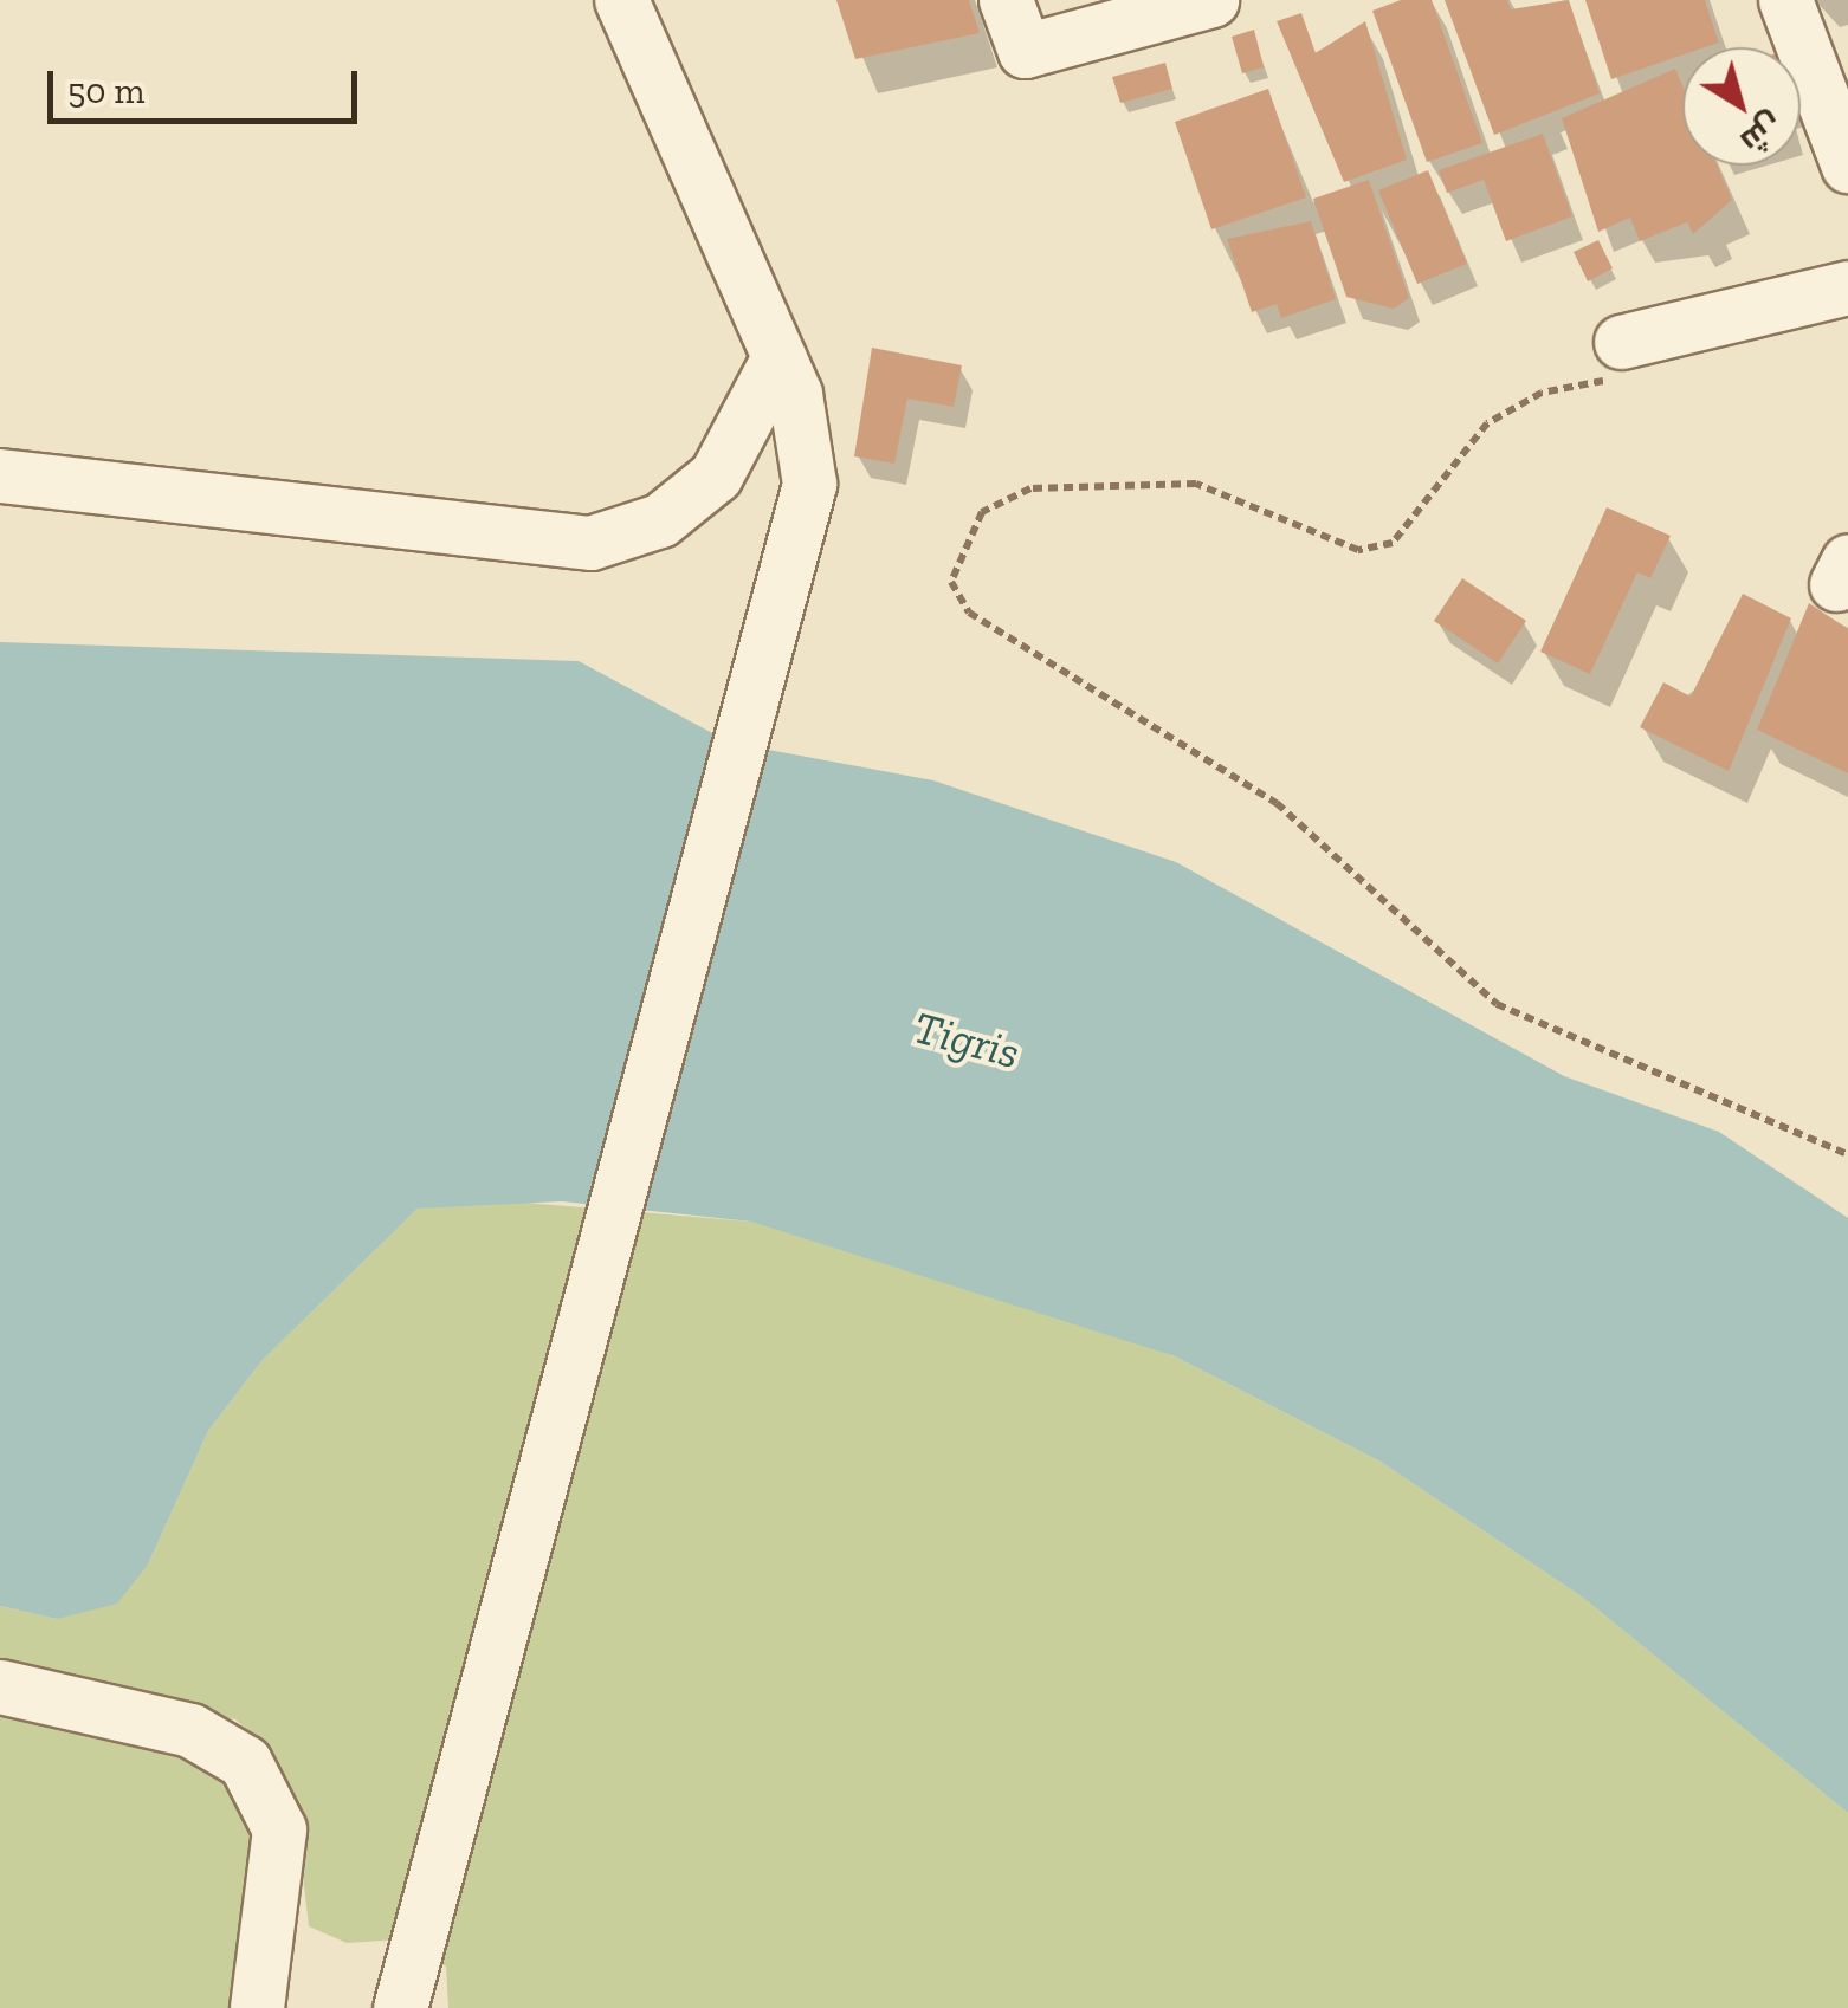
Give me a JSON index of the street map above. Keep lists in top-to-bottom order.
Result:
{
  "water": ["Tigris"],
  "scale_bar": "50 m",
  "north": "bottom right"
}
